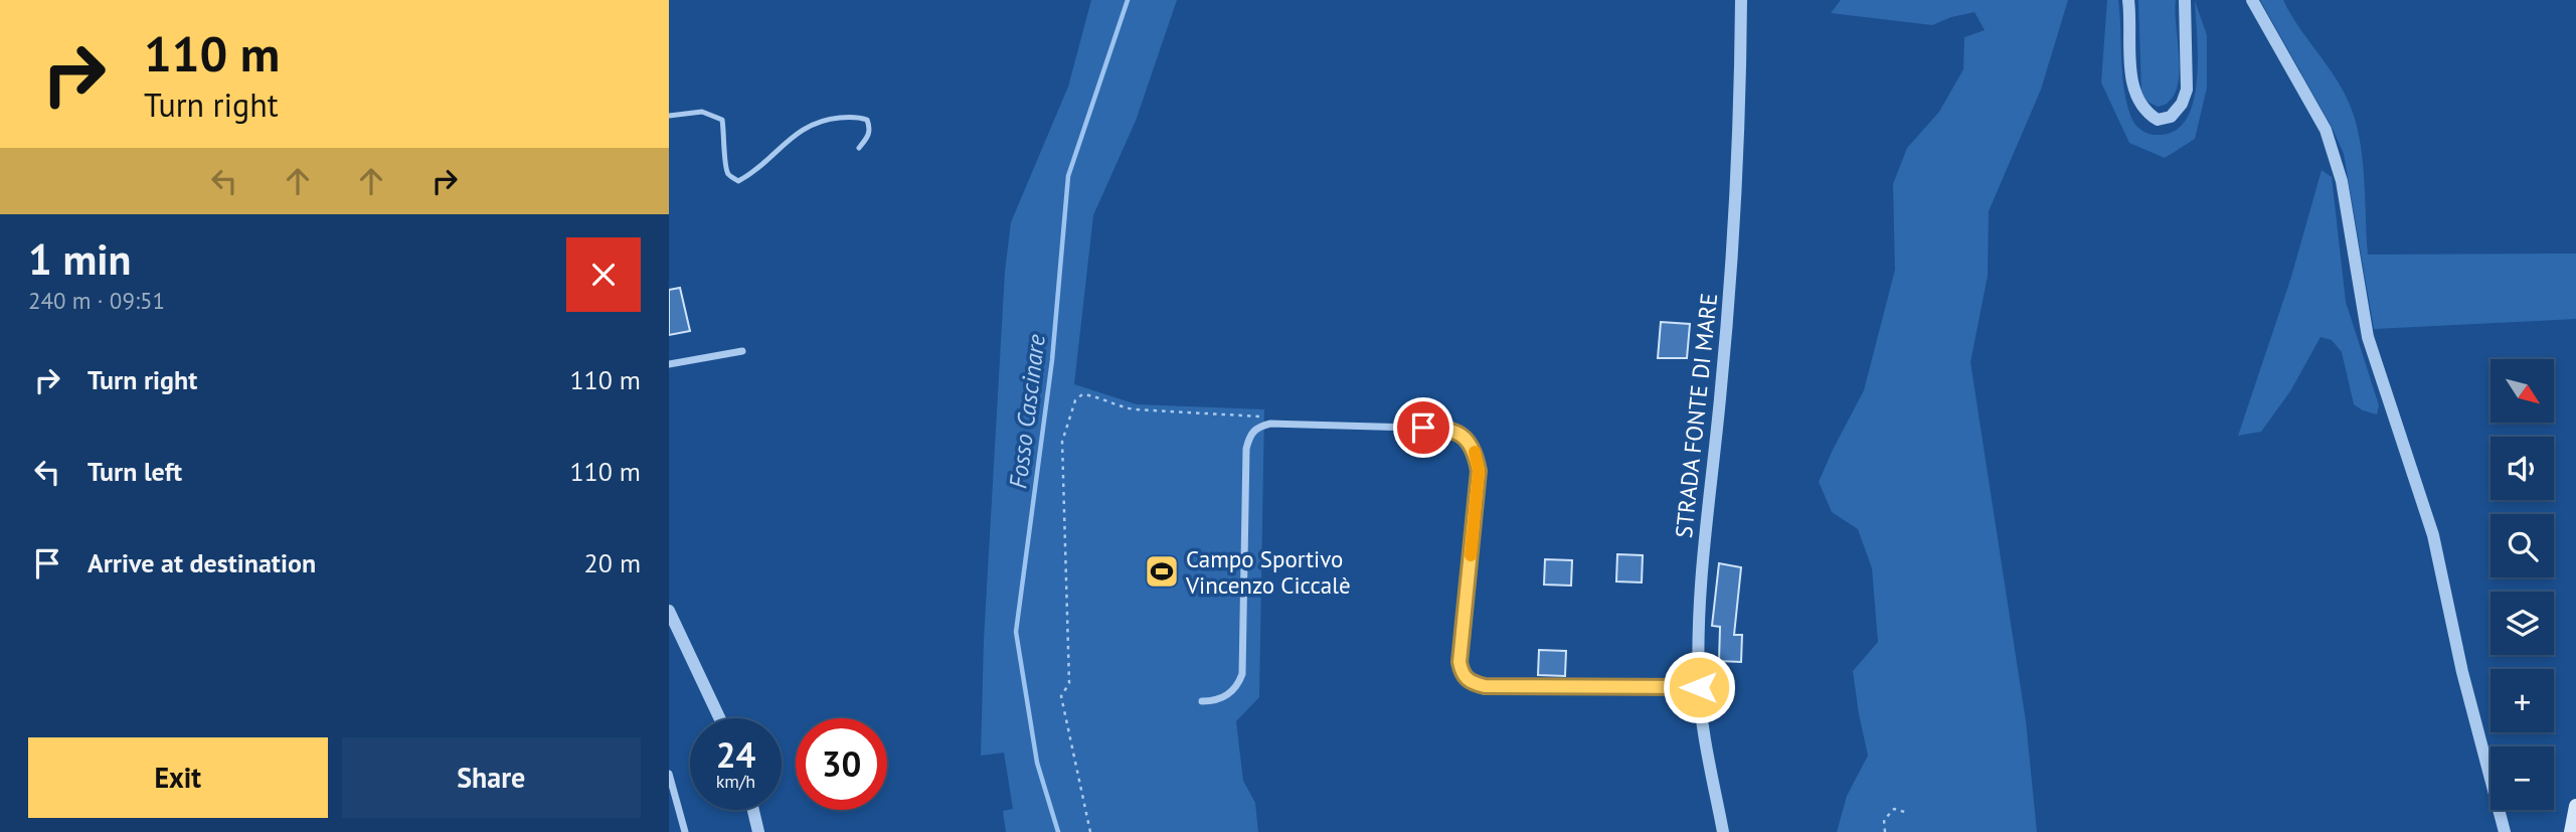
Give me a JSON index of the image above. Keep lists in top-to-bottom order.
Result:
{
  "streets": {
    "street": ["STRADA FONTE DI MARE"]
  },
  "water": ["Fosso Cascinare"],
  "places": {
    "sports": ["Campo Sportivo Vincenzo Ciccalè"]
  },
  "north": "bottom right",
  "page": {
    "turn": ["110 m", "Turn right"],
    "heading": ["1 min", "240 m · 09:51"],
    "list": [
      {
        "name": "Turn right",
        "value": "110 m"
      },
      {
        "name": "Turn left",
        "value": "110 m"
      },
      {
        "name": "Arrive at destination",
        "value": "20 m"
      }
    ],
    "map_buttons": ["+", "−"],
    "speed": "24 km/h",
    "limit": "30",
    "buttons": ["Exit", "Share"]
  }
}
